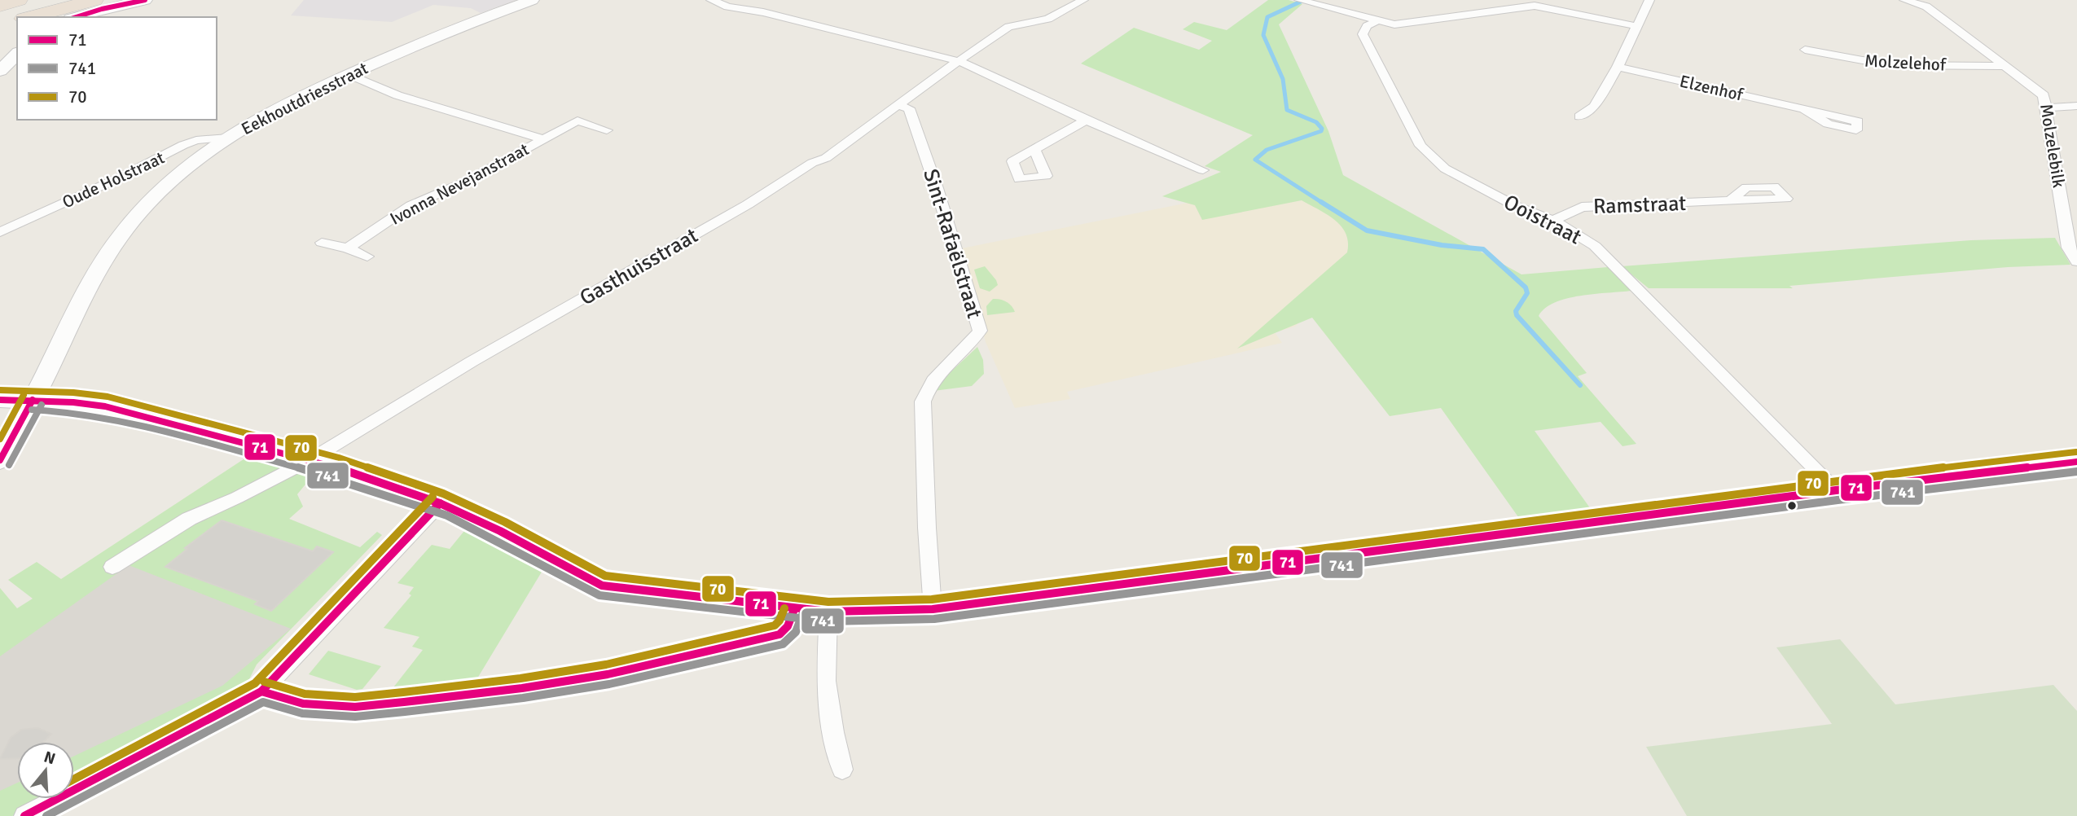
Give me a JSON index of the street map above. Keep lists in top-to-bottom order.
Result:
{
  "streets": {
    "street": [
      "Molzelehof",
      "Elzenhof",
      "Eekhoutdriesstraat",
      "Molzelebilk",
      "Oude Holstraat",
      "Ivonna Nevejanstraat",
      "Ramstraat",
      "Ooistraat",
      "Sint-Rafaëlstraat",
      "Gasthuisstraat"
    ]
  },
  "crossings": [
    ["Molzelehof", "Molzelebilk"],
    ["Eekhoutdriesstraat", "Oude Holstraat"],
    ["Eekhoutdriesstraat", "Ivonna Nevejanstraat"],
    ["Ramstraat", "Ooistraat"],
    ["Sint-Rafaëlstraat", "Gasthuisstraat"]
  ],
  "lines": ["transit line 71", "transit line 70", "transit line 741"],
  "legend": ["71", "741", "70"],
  "north": "top"
}
